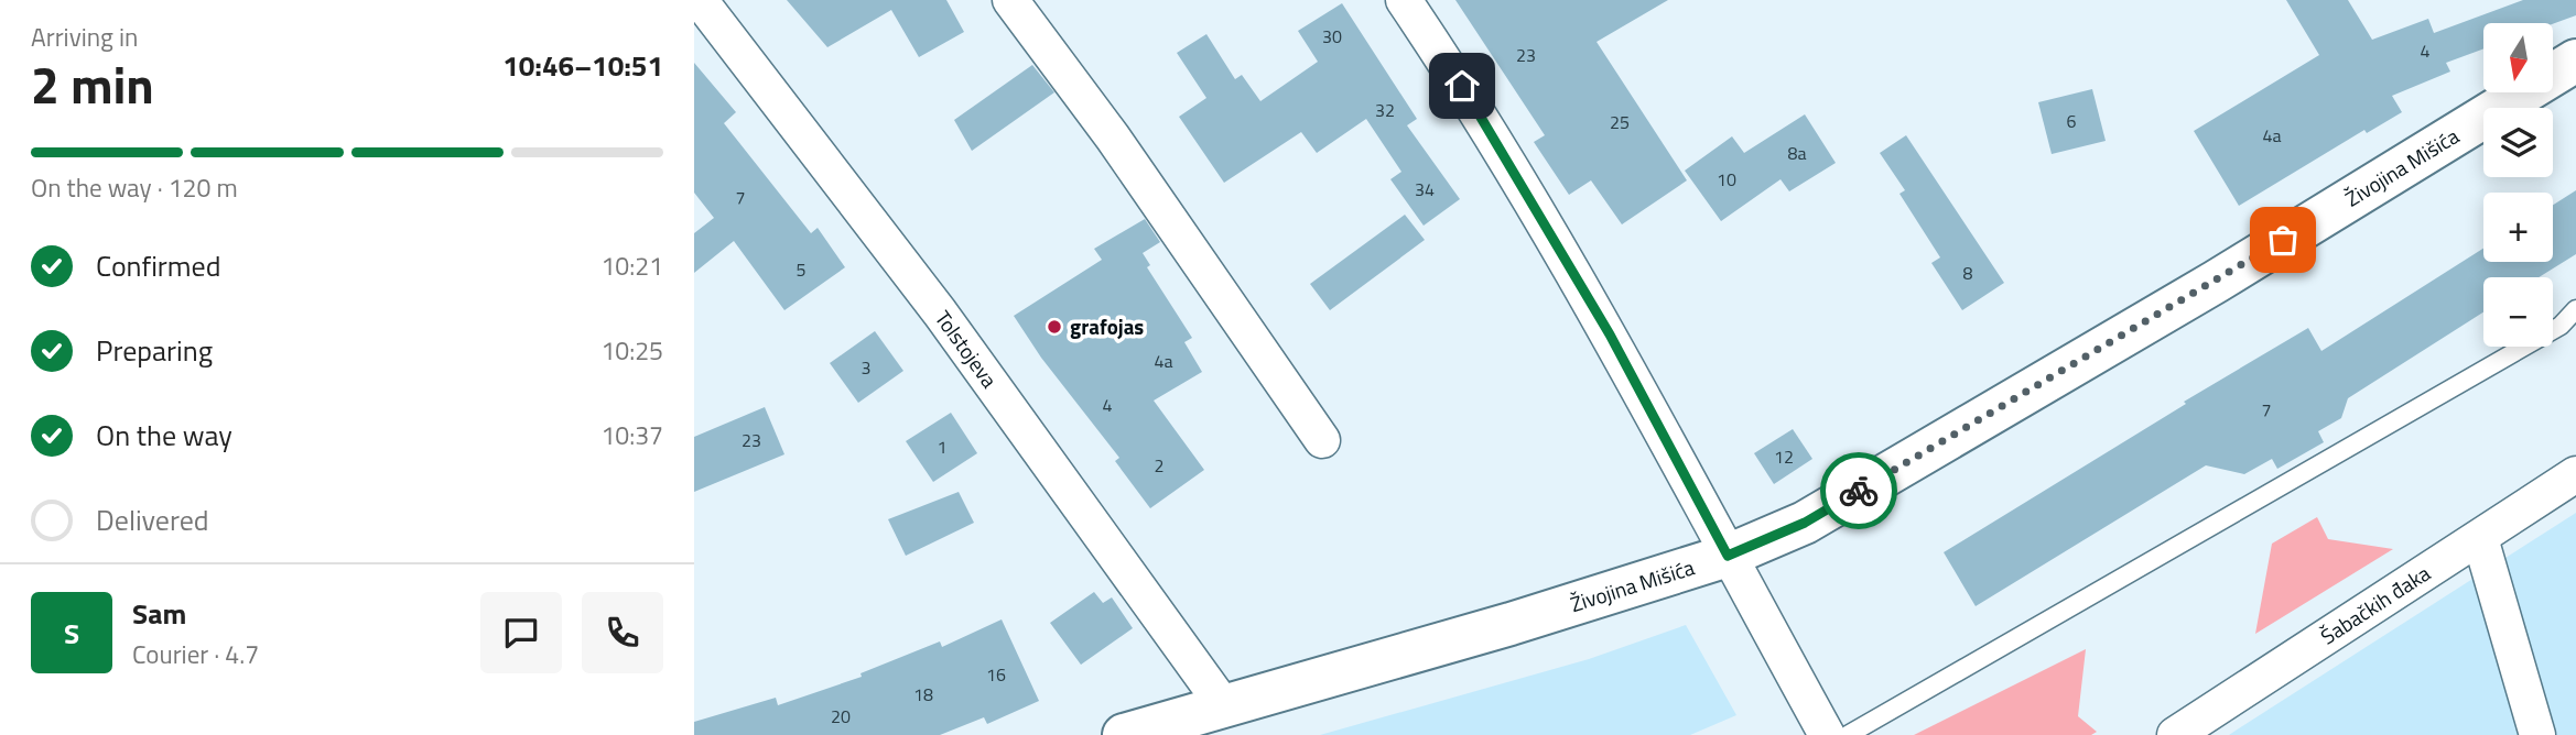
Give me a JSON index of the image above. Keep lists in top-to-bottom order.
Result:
{
  "streets": {
    "main road": ["Živojina Mišića"],
    "street": ["Tolstojeva", "Šabačkih đaka"]
  },
  "crossings": [
    ["Živojina Mišića", "Tolstojeva"]
  ],
  "places": ["grafojas"],
  "house_numbers": [
    "30",
    "4",
    "23",
    "32",
    "6",
    "25",
    "4a",
    "8a",
    "10",
    "34",
    "7",
    "5",
    "8",
    "4a",
    "3",
    "4",
    "7",
    "23",
    "1",
    "12",
    "2",
    "16",
    "18",
    "20"
  ],
  "north": "bottom",
  "page": {
    "heading": ["2 min", "Arriving in", "10:46–10:51"],
    "panel": ["Sam", "Courier · 4.7"],
    "map_buttons": ["+", "−"],
    "bar": "On the way · 120 m",
    "list": [
      ["Confirmed", "10:21"],
      ["Preparing", "10:25"],
      ["On the way", "10:37"],
      "Delivered"
    ],
    "round": "S"
  }
}
